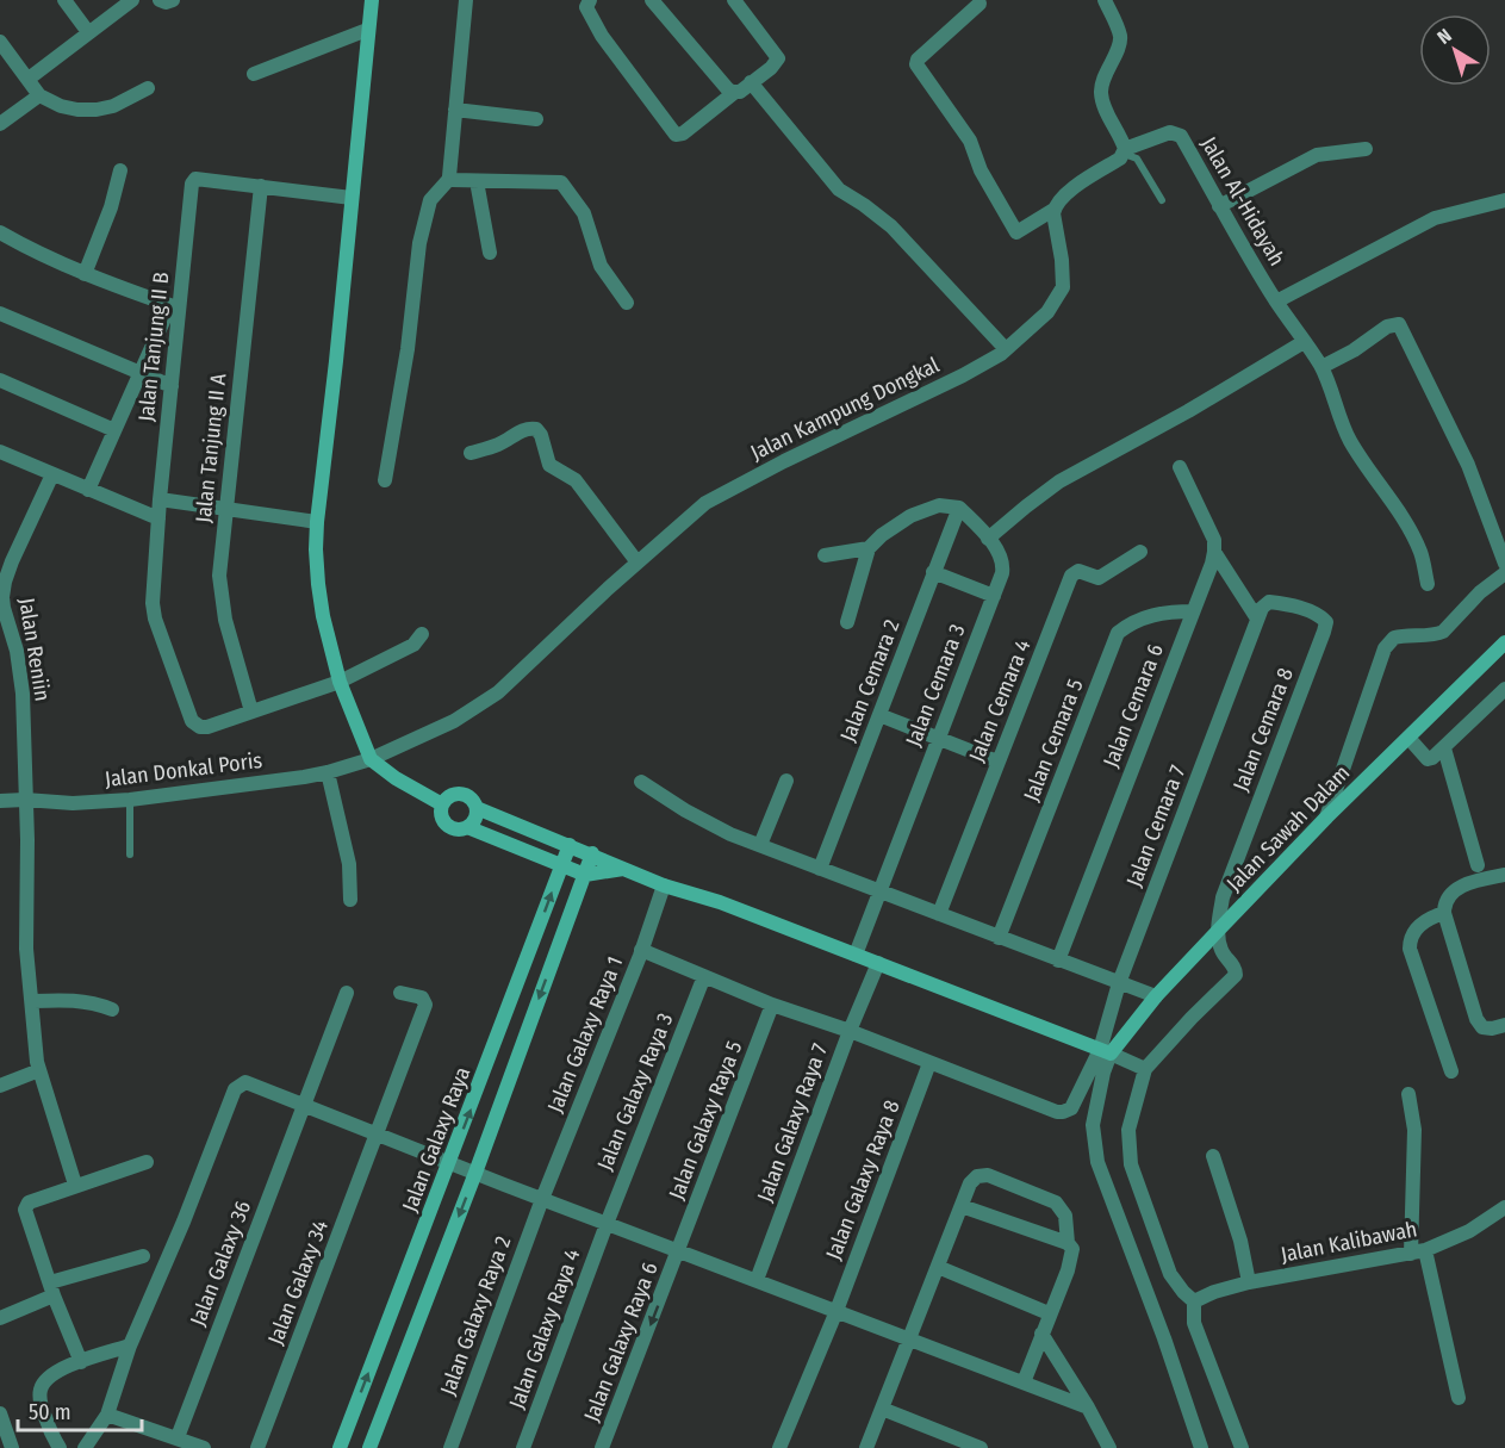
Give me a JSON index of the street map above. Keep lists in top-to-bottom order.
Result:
{
  "streets": {
    "street": [
      "Jalan Al-Hidayah",
      "Jalan Tanjung II B",
      "Jalan Kampung Dongkal",
      "Jalan Tanjung II A",
      "Jalan Reniin",
      "Jalan Cemara 2",
      "Jalan Cemara 3",
      "Jalan Cemara 4",
      "Jalan Cemara 6",
      "Jalan Cemara 8",
      "Jalan Cemara 5",
      "Jalan Donkal Poris",
      "Jalan Cemara 7",
      "Jalan Sawah Dalam",
      "Jalan Galaxy Raya 1",
      "Jalan Galaxy Raya 3",
      "Jalan Galaxy Raya 5",
      "Jalan Galaxy Raya 7",
      "Jalan Galaxy Raya",
      "Jalan Galaxy Raya 8",
      "Jalan Kalibawah",
      "Jalan Galaxy 36",
      "Jalan Galaxy 34",
      "Jalan Galaxy Raya 2",
      "Jalan Galaxy Raya 4",
      "Jalan Galaxy Raya 6"
    ]
  },
  "crossings": [
    ["Jalan Tanjung II B", "Jalan Tanjung II A"],
    ["Jalan Kampung Dongkal", "Jalan Donkal Poris"],
    ["Jalan Reniin", "Jalan Donkal Poris"],
    ["Jalan Cemara 2", "Jalan Cemara 3"],
    ["Jalan Cemara 6", "Jalan Cemara 5"],
    ["Jalan Cemara 8", "Jalan Cemara 7"],
    ["Jalan Cemara 8", "Jalan Sawah Dalam"],
    ["Jalan Cemara 7", "Jalan Sawah Dalam"],
    ["Jalan Galaxy Raya 1", "Jalan Galaxy Raya 2"],
    ["Jalan Galaxy Raya 3", "Jalan Galaxy Raya 4"],
    ["Jalan Galaxy Raya 5", "Jalan Galaxy Raya 6"]
  ],
  "one_way": ["Jalan Galaxy Raya 6"],
  "scale_bar": "50 m",
  "north": "top left"
}
